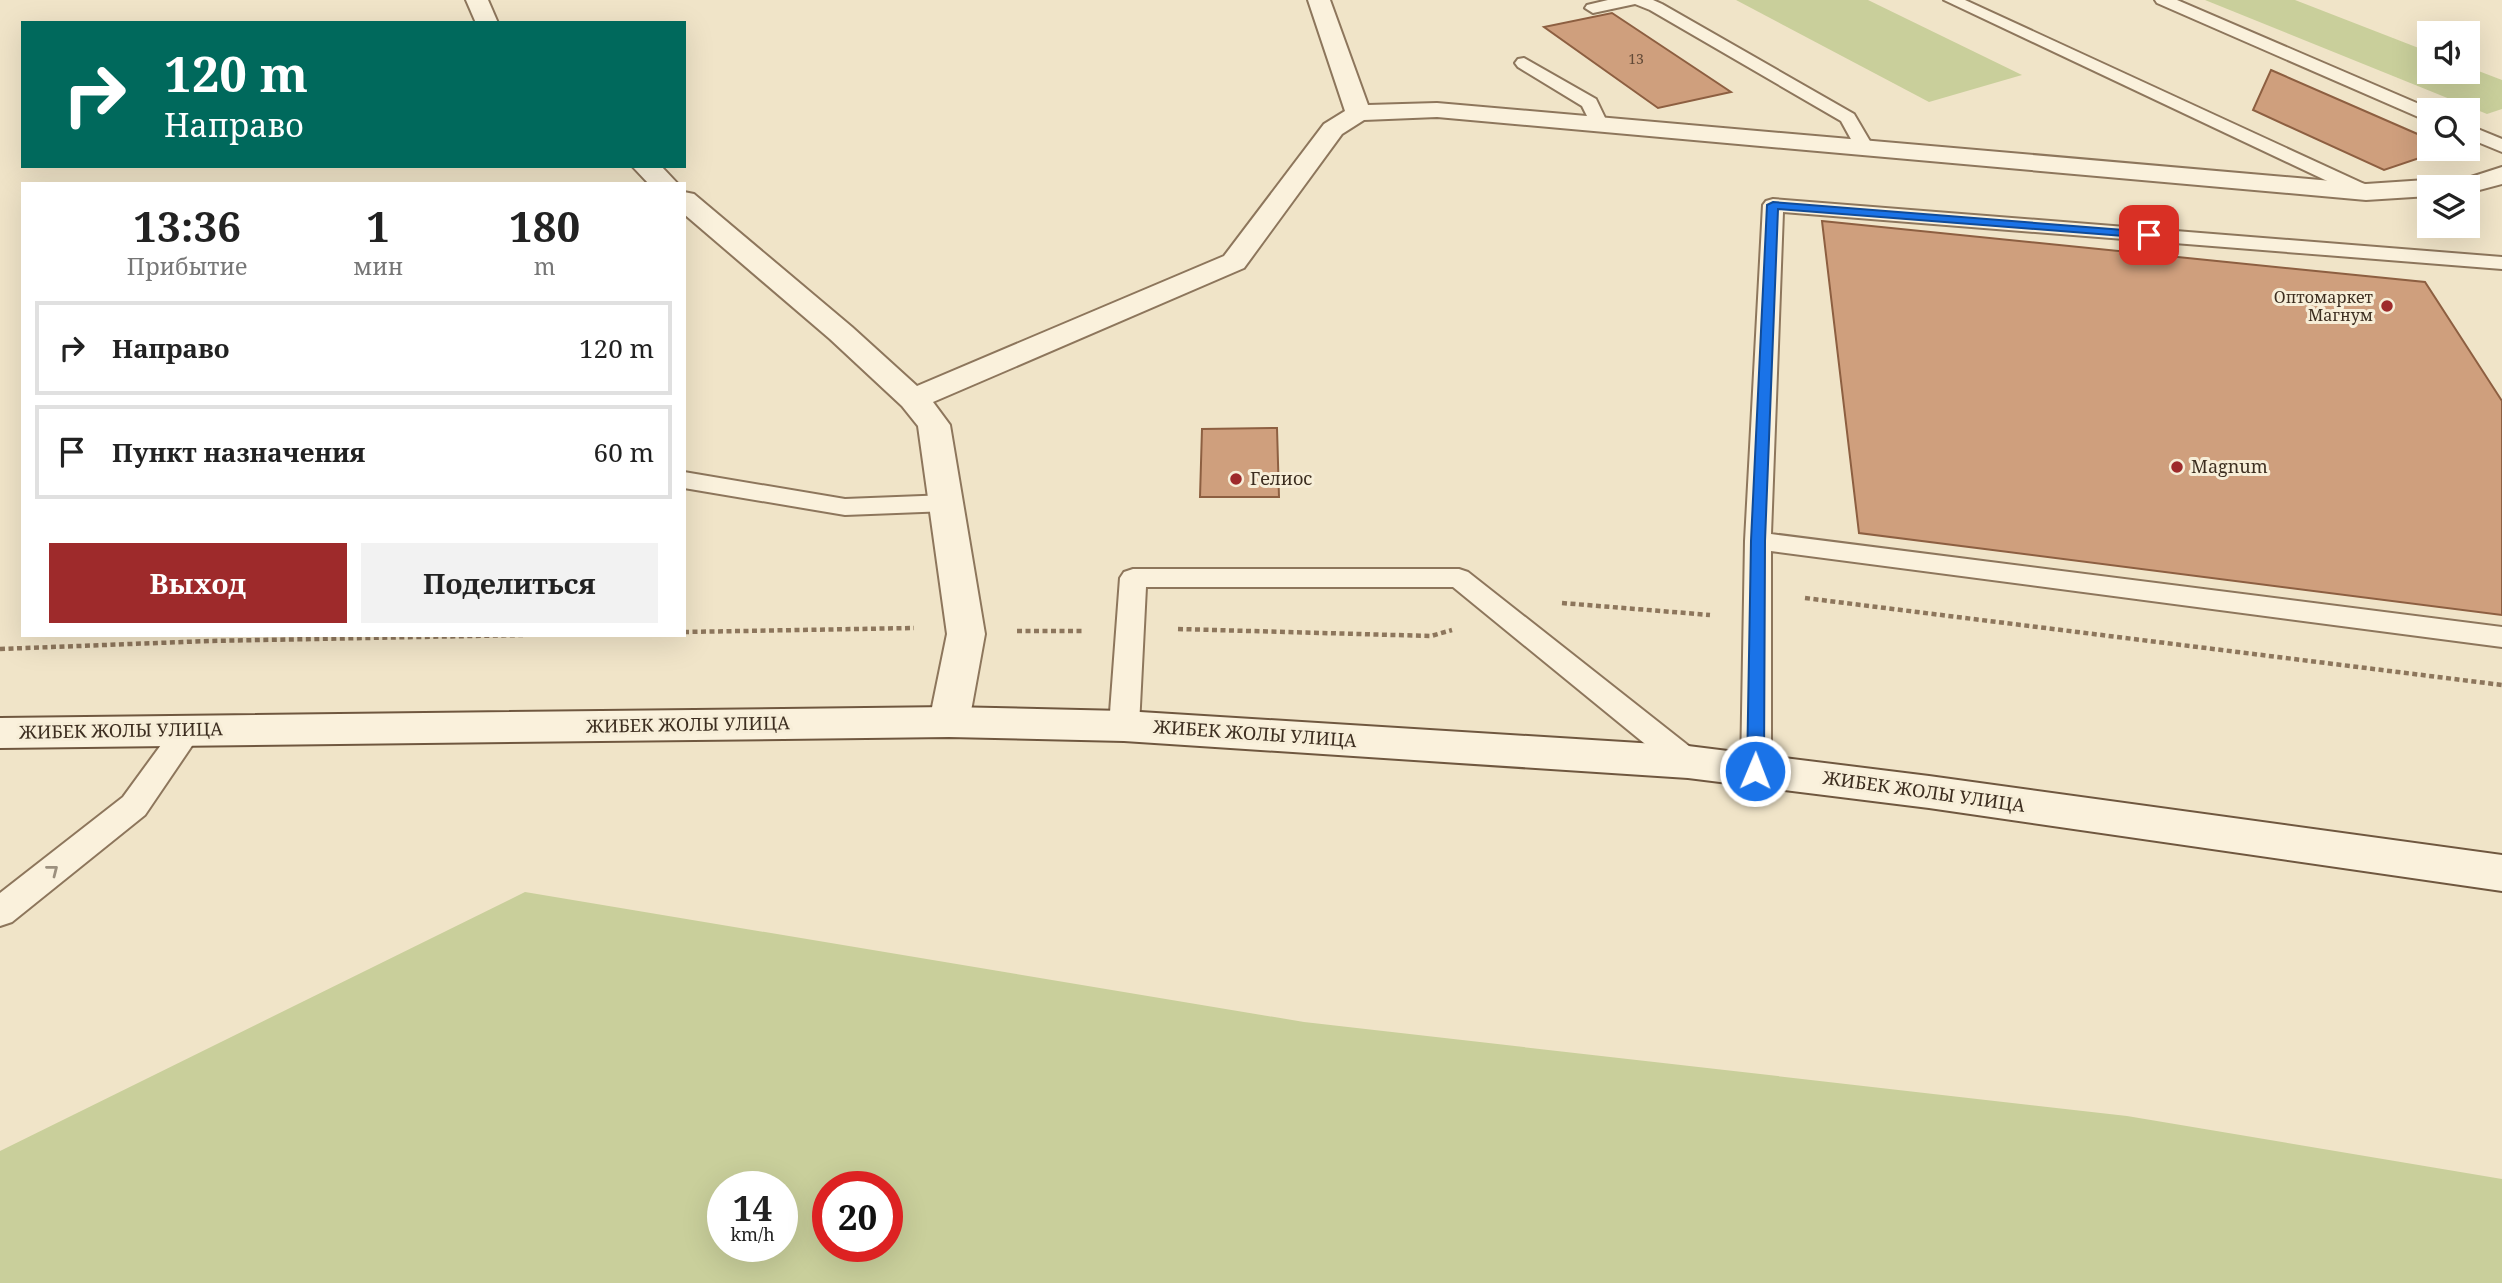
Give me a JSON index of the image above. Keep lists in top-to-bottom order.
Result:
{
  "streets": {
    "street": ["ЖИБЕК ЖОЛЫ УЛИЦА"]
  },
  "places": ["Оптомаркет Магнум", "Magnum", "Гелиос"],
  "house_numbers": ["13"],
  "page": {
    "turn": ["120 m", "Направо"],
    "eta": [
      "13:36",
      "Прибытие",
      "1",
      "мин",
      "180",
      "m"
    ],
    "list": [
      {
        "name": "Направо",
        "value": "120 m"
      },
      {
        "name": "Пункт назначения",
        "value": "60 m"
      }
    ],
    "buttons": ["Выход", "Поделиться"],
    "speed": "14 km/h",
    "limit": "20"
  }
}
